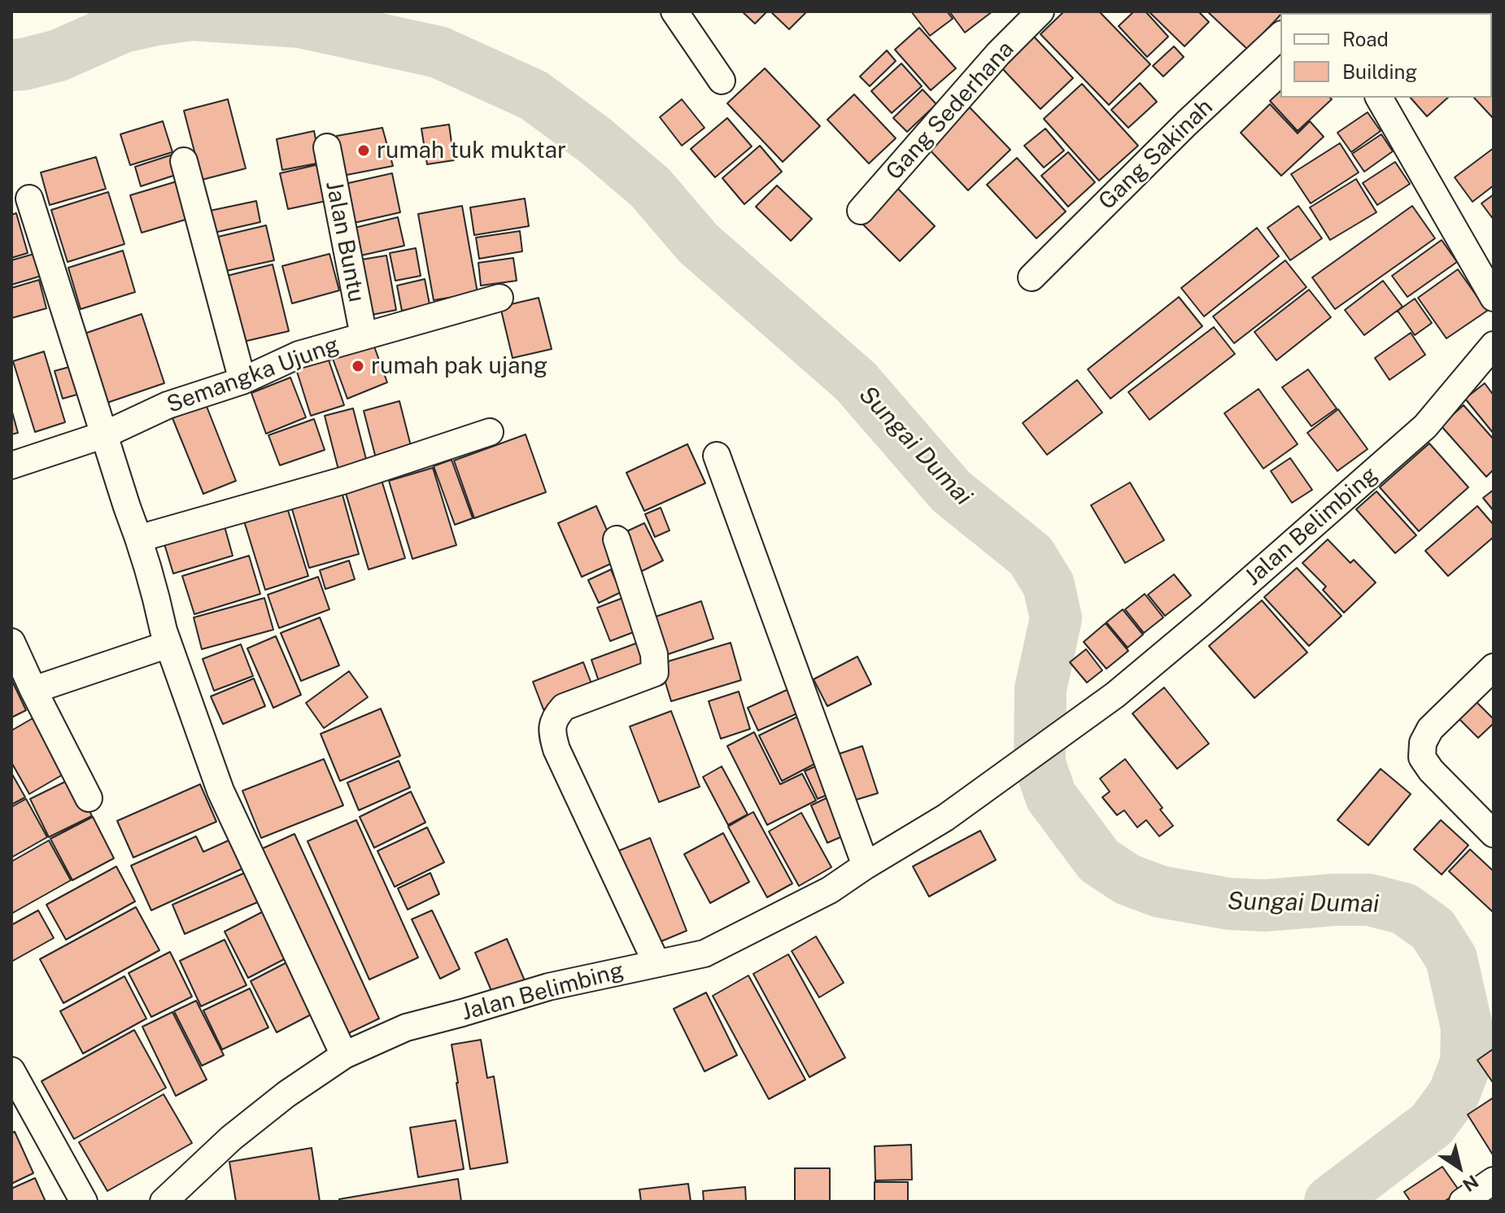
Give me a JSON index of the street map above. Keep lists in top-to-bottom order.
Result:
{
  "streets": {
    "street": [
      "Gang Sederhana",
      "Gang Sakinah",
      "Jalan Buntu",
      "Semangka Ujung",
      "Jalan Belimbing"
    ]
  },
  "crossings": [
    ["Jalan Buntu", "Semangka Ujung"]
  ],
  "water": ["Sungai Dumai"],
  "places": ["rumah tuk muktar", "rumah pak ujang"],
  "legend": ["Road", "Building"],
  "north": "bottom right"
}
